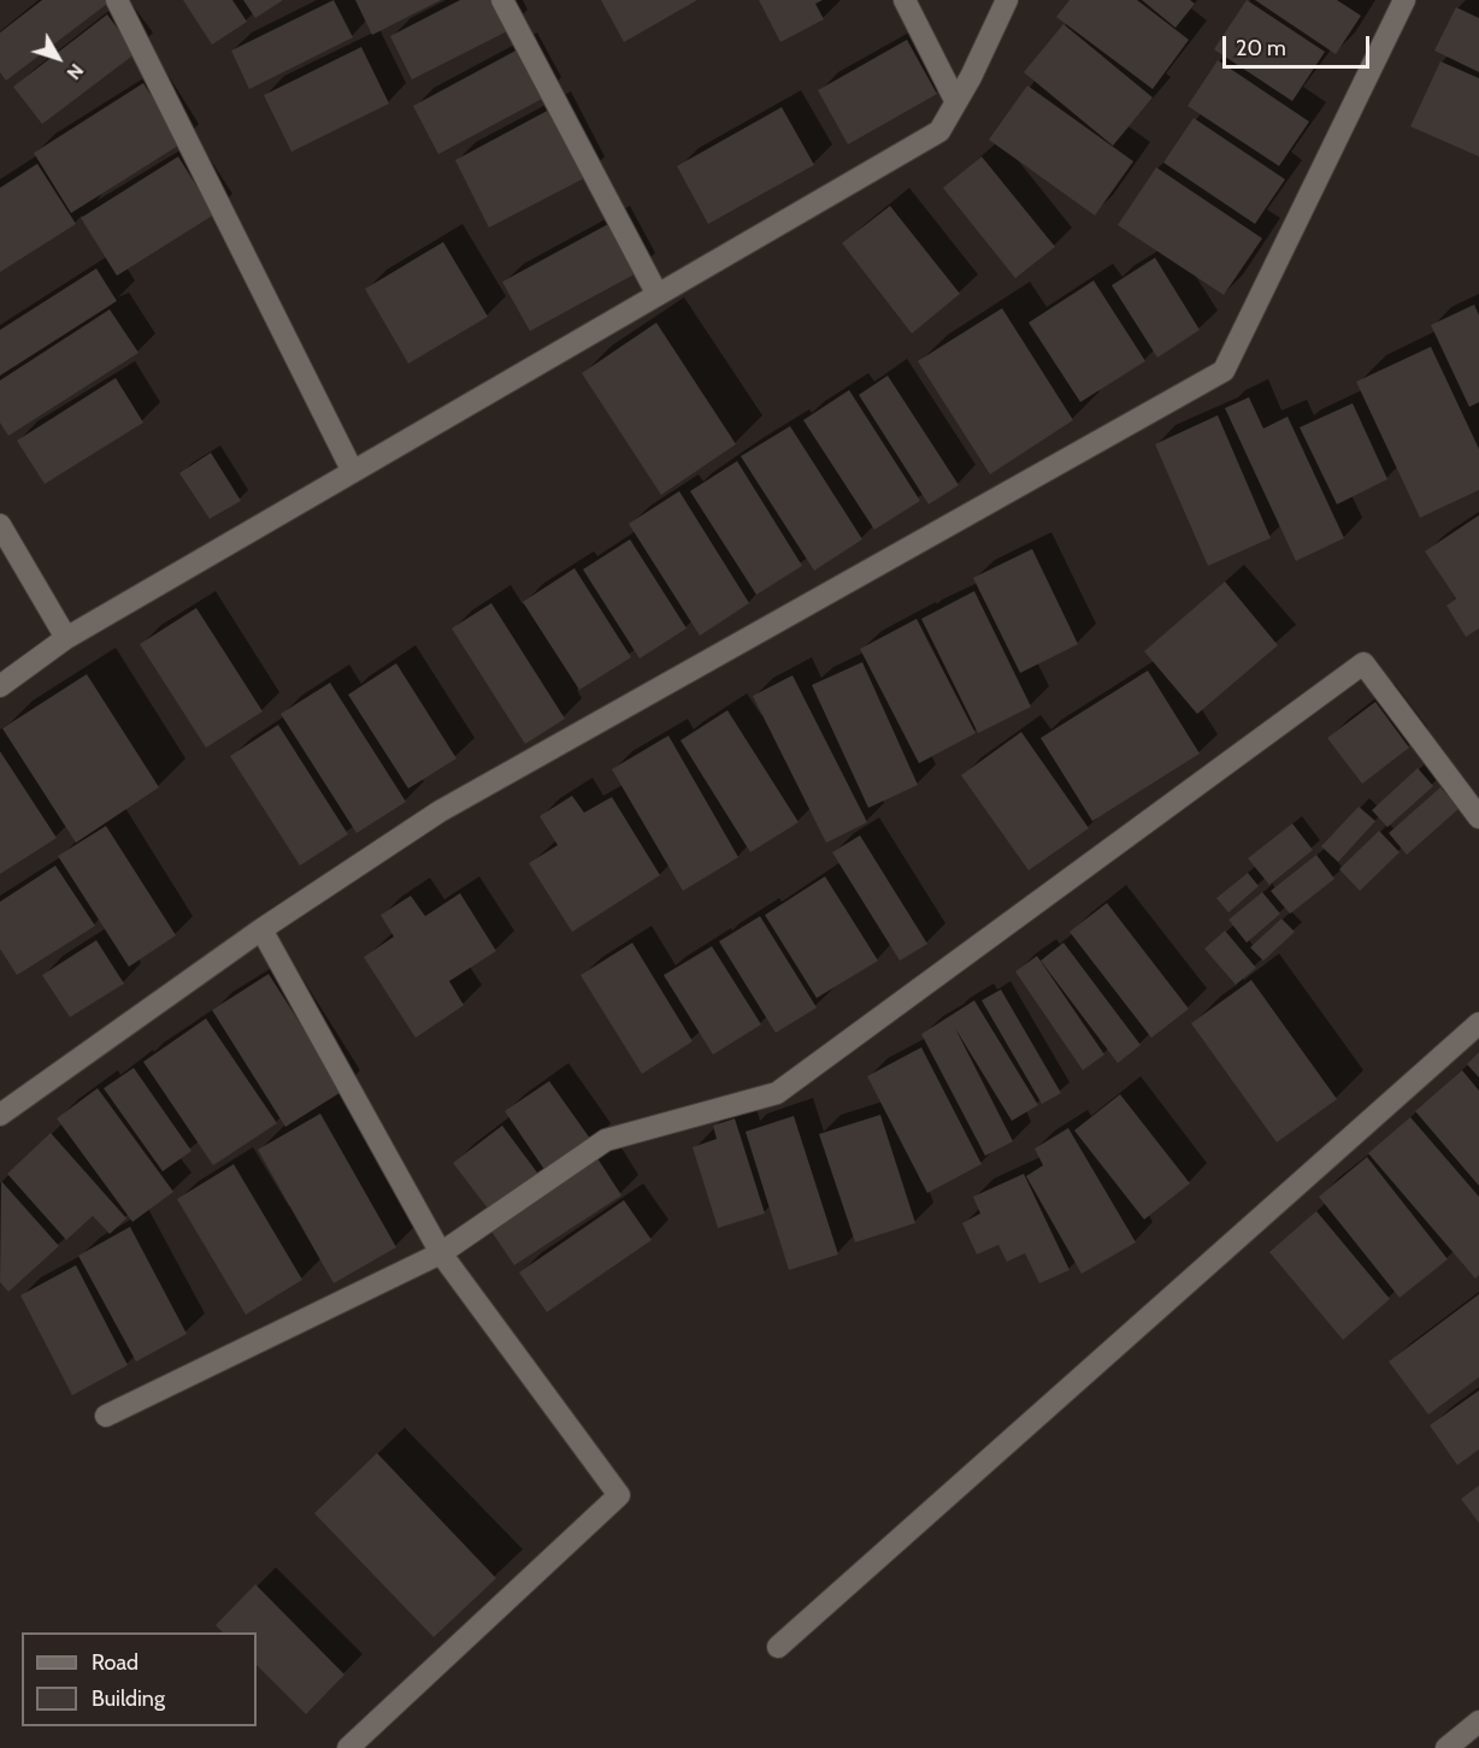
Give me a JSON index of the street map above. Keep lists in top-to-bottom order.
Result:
{
  "legend": ["Road", "Building"],
  "scale_bar": "20 m",
  "north": "bottom right"
}
